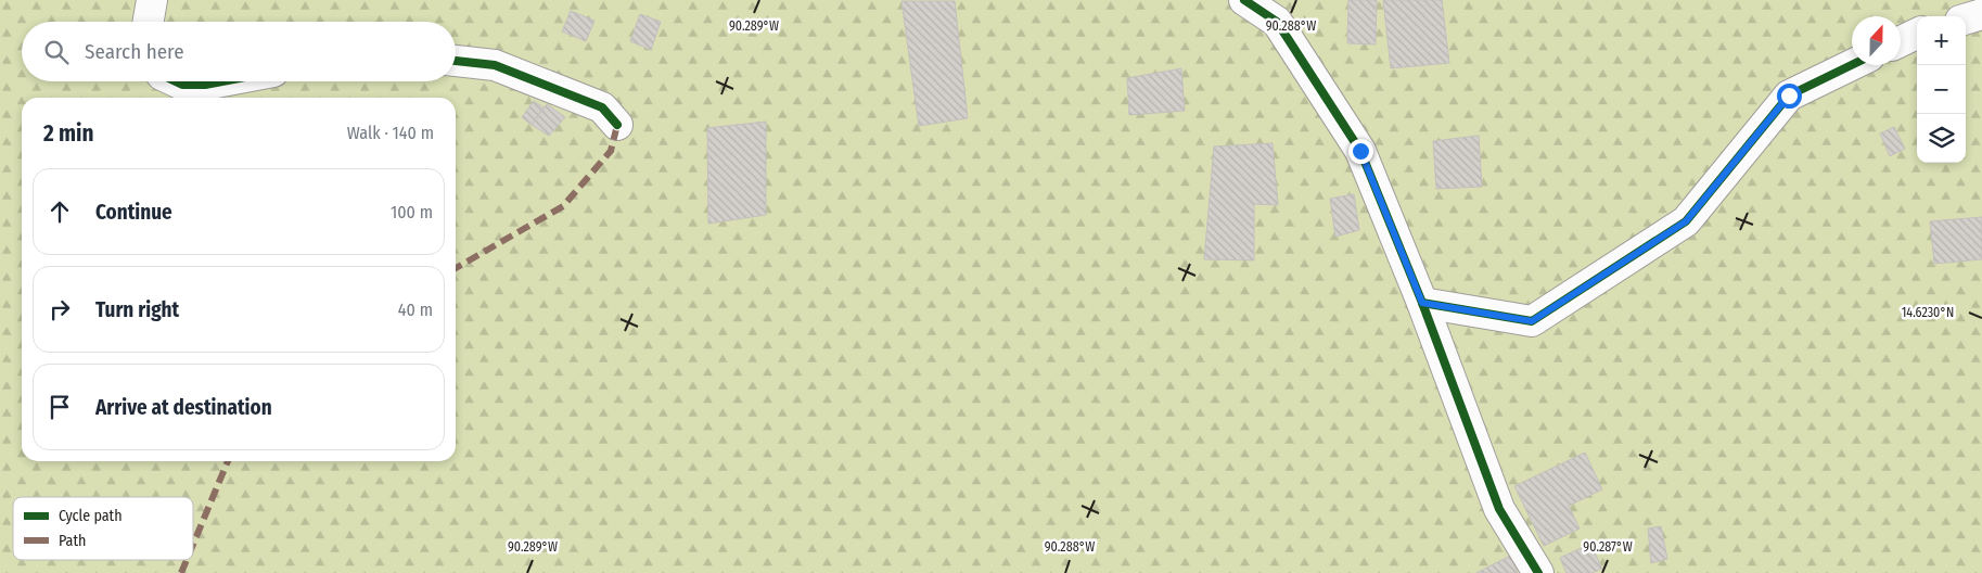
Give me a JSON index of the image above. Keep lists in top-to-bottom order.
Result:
{
  "legend": ["Cycle path", "Path"],
  "north": "top",
  "page": {
    "map_buttons": ["+", "−"],
    "search": "Search here",
    "heading": ["2 min", "Walk · 140 m"],
    "list": [
      ["Continue", "100 m"],
      ["Turn right", "40 m"],
      "Arrive at destination"
    ]
  },
  "coordinates": [
    "90.289°W",
    "90.288°W",
    "14.6230°N",
    "90.287°W"
  ]
}
